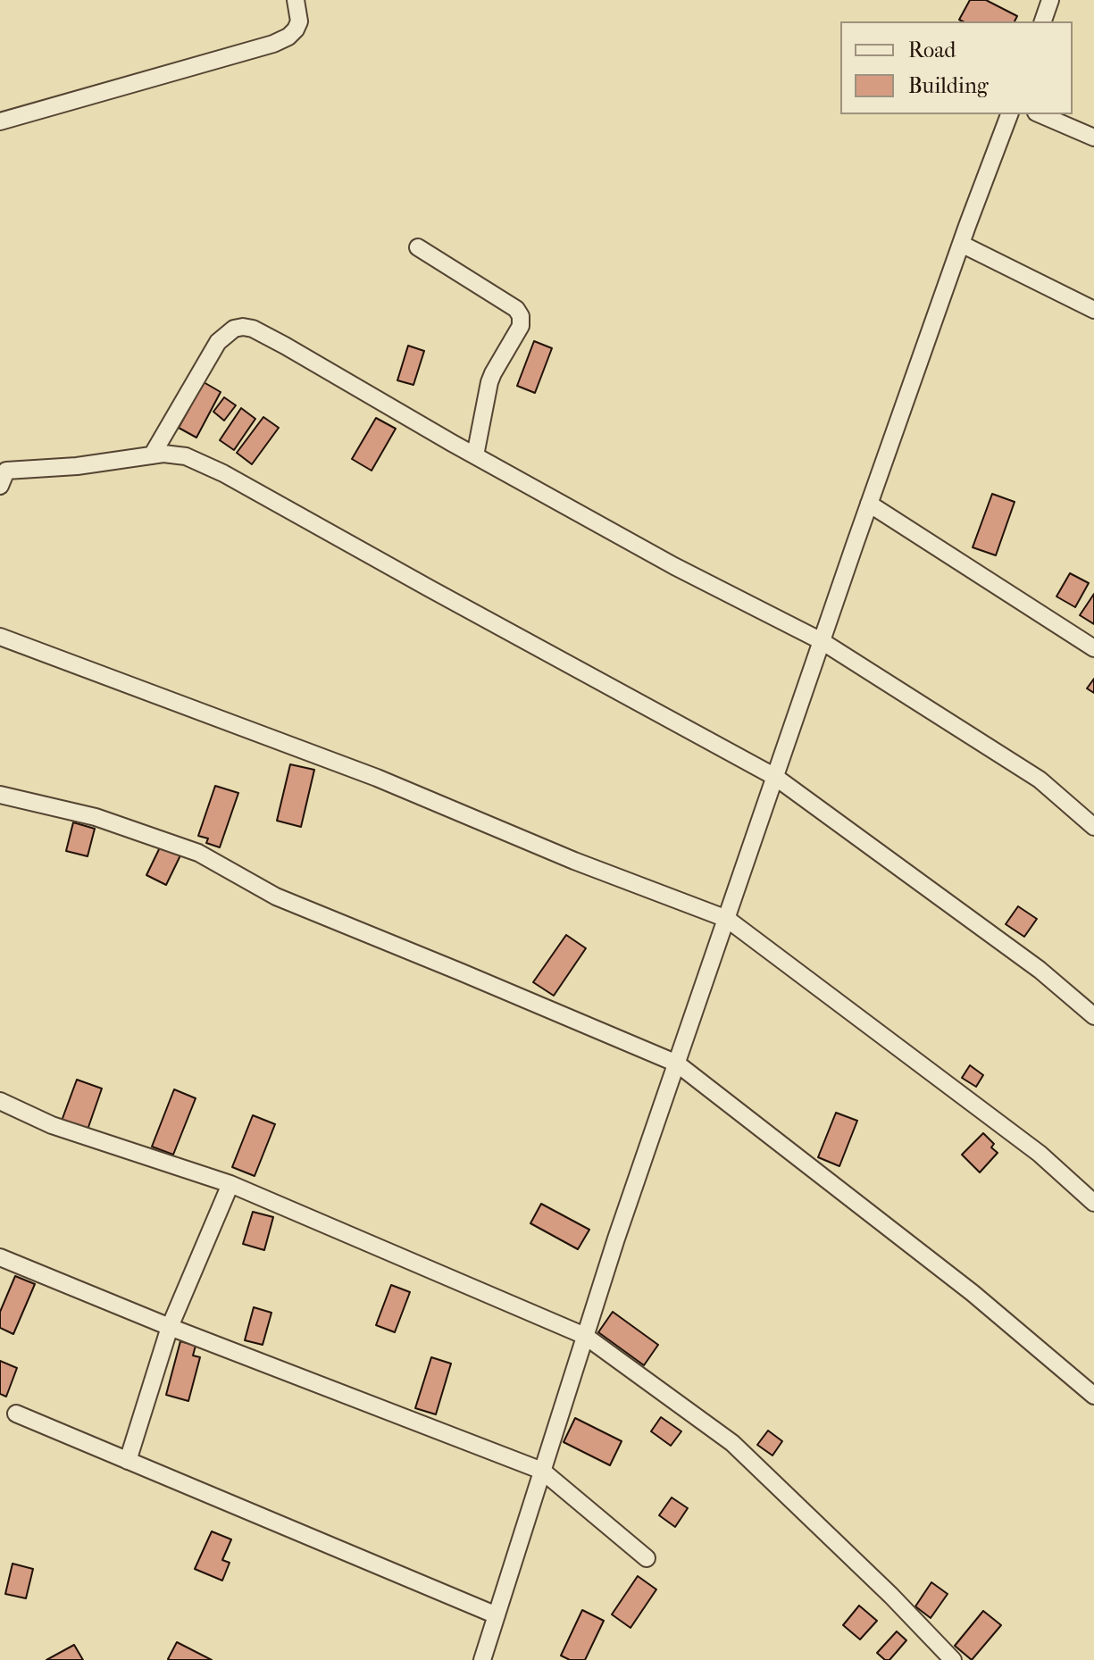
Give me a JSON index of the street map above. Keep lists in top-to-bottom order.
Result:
{
  "legend": ["Road", "Building"]
}
